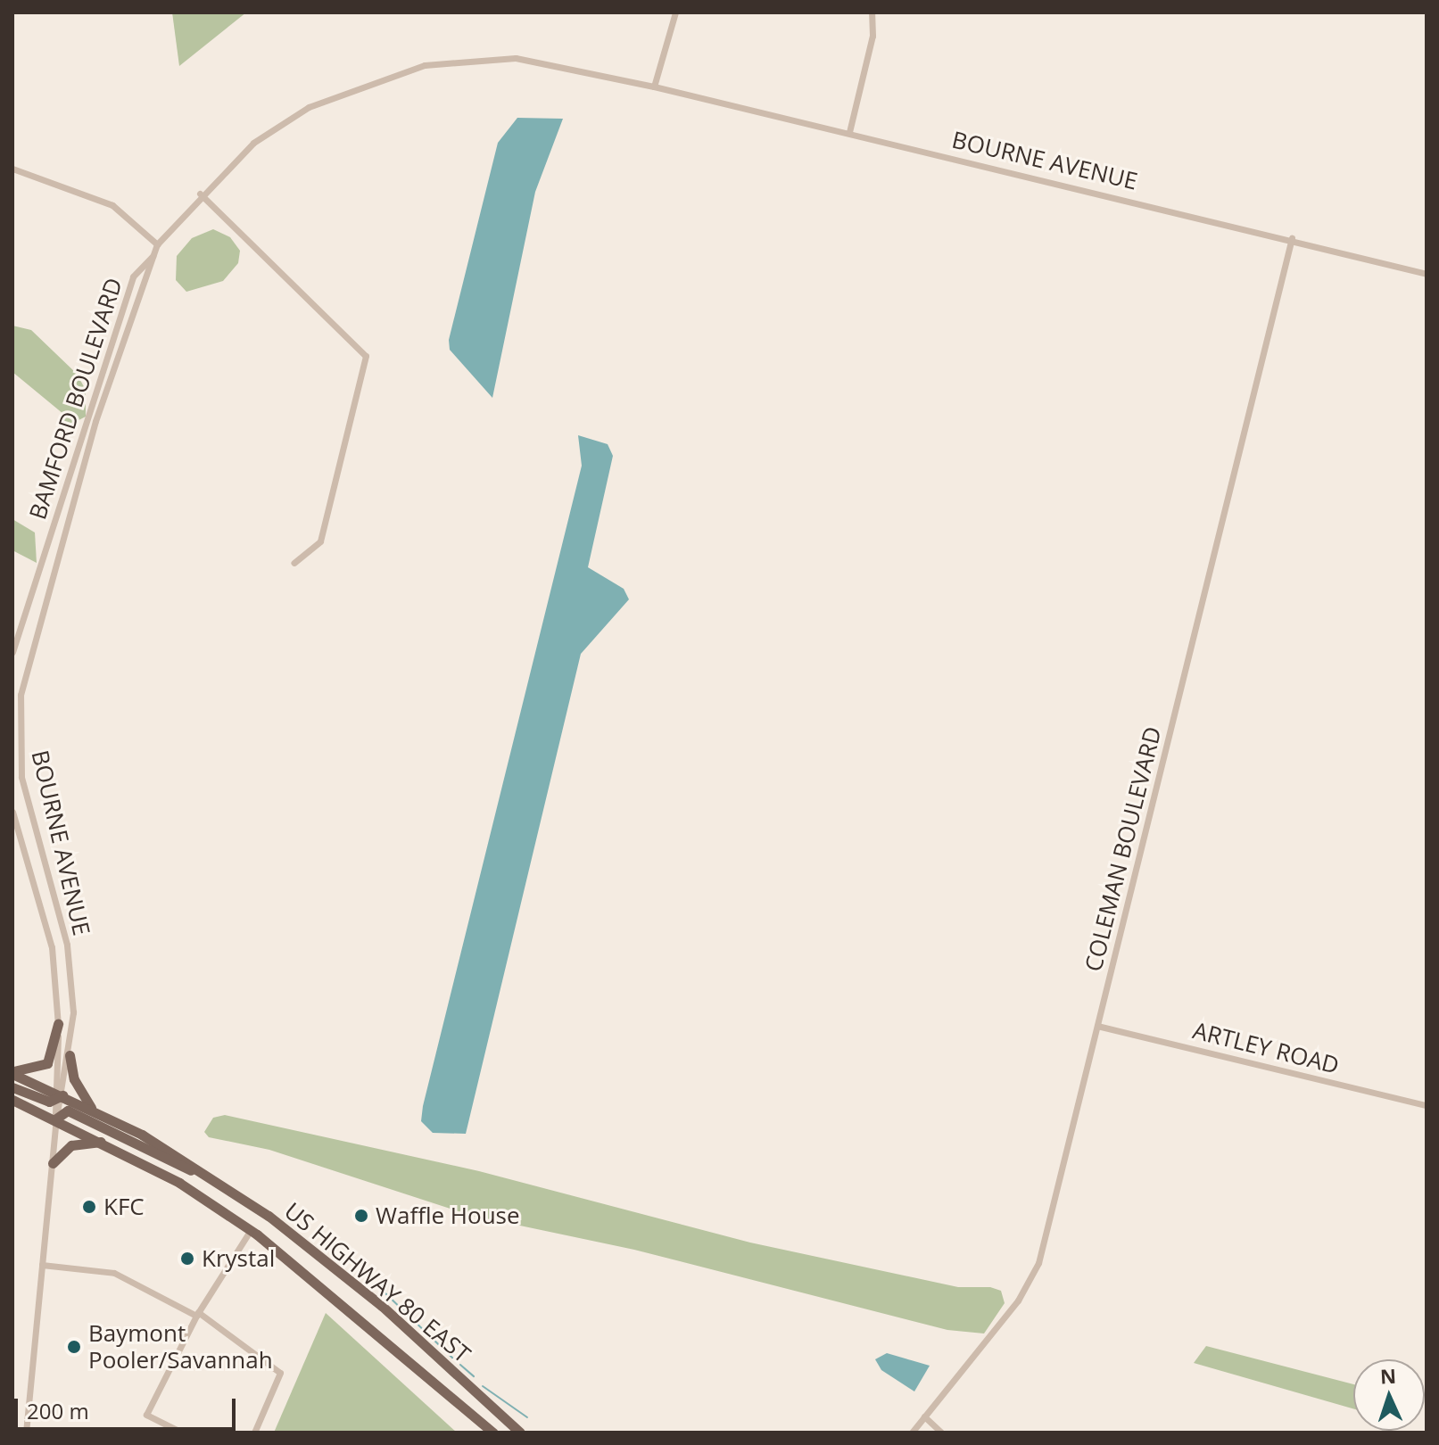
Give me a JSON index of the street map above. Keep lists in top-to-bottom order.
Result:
{
  "streets": {
    "main road": ["US HIGHWAY 80 EAST"],
    "street": [
      "BOURNE AVENUE",
      "BAMFORD BOULEVARD",
      "COLEMAN BOULEVARD",
      "ARTLEY ROAD"
    ]
  },
  "crossings": [
    ["BOURNE AVENUE", "BAMFORD BOULEVARD"],
    ["BOURNE AVENUE", "COLEMAN BOULEVARD"],
    ["BOURNE AVENUE", "US HIGHWAY 80 EAST"],
    ["COLEMAN BOULEVARD", "ARTLEY ROAD"]
  ],
  "places": [
    "KFC",
    "Waffle House",
    "Krystal",
    "Baymont Pooler/Savannah"
  ],
  "scale_bar": "200 m",
  "north": "top"
}
